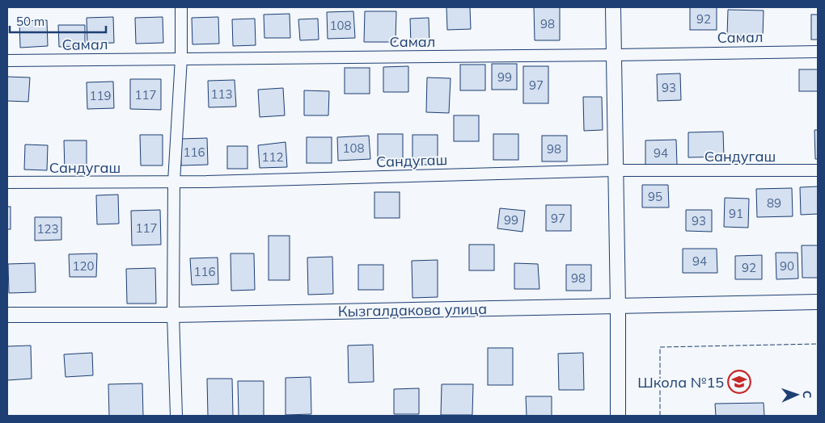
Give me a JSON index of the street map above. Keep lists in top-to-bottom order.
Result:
{
  "streets": {
    "street": ["Самал", "Сандугаш", "Кызгалдакова улица"]
  },
  "places": {
    "school or university": ["Школа №15"]
  },
  "house_numbers": [
    "92",
    "98",
    "108",
    "99",
    "97",
    "93",
    "113",
    "117",
    "119",
    "108",
    "98",
    "116",
    "94",
    "112",
    "95",
    "89",
    "91",
    "97",
    "99",
    "93",
    "117",
    "123",
    "94",
    "120",
    "90",
    "92",
    "116",
    "98"
  ],
  "scale_bar": "50 m",
  "north": "right"
}
